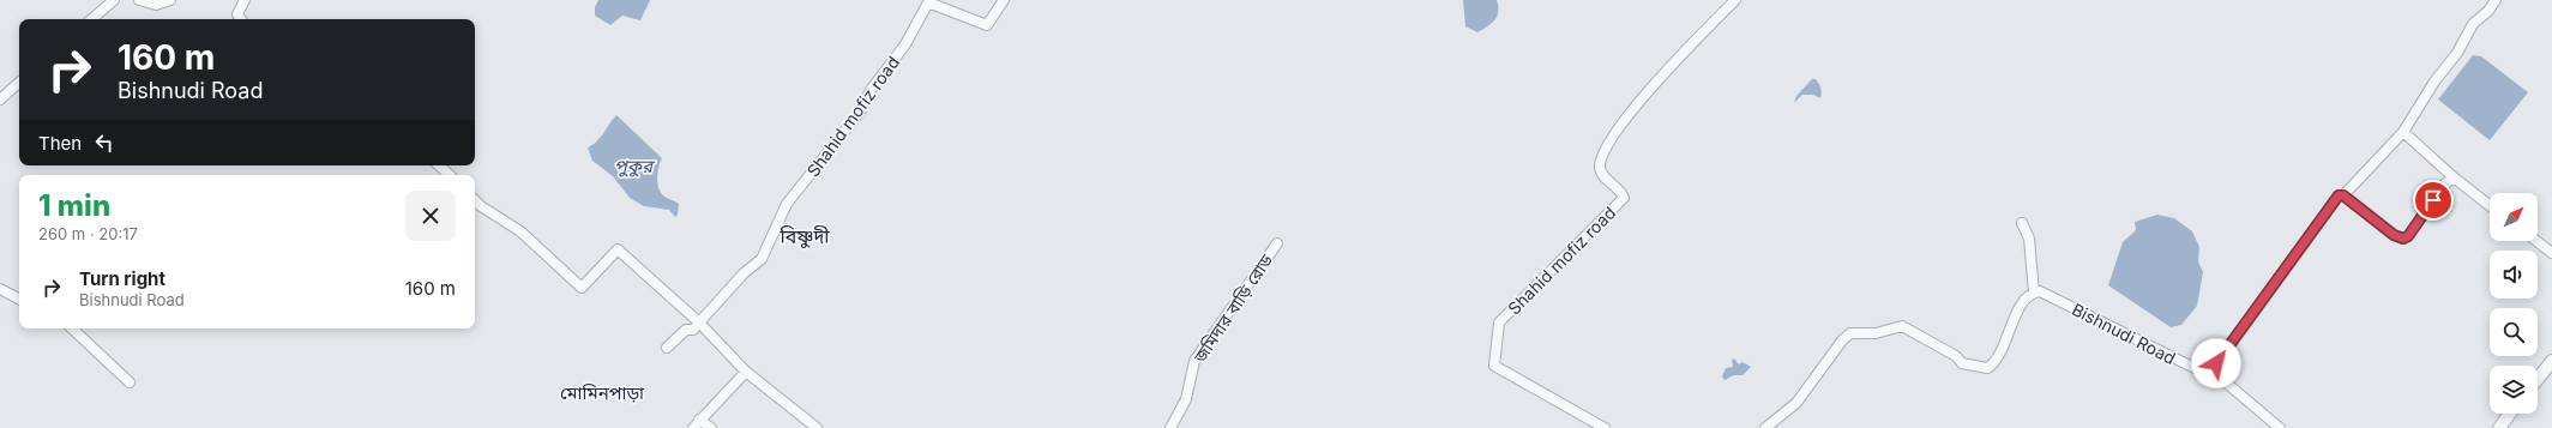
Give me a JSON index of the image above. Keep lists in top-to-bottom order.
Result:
{
  "streets": {
    "street": ["Shahid mofiz road", "জমিদার বাড়ি রোড", "Bishnudi Road"]
  },
  "districts": ["বিষ্ণুদী", "মোমিনপাড়া"],
  "water": ["পুকুর"],
  "north": "top right",
  "page": {
    "turn": ["160 m", "Bishnudi Road"],
    "then": "Then",
    "heading": ["1 min", "260 m · 20:17"],
    "list": [
      {
        "name": "Turn right",
        "note": "Bishnudi Road",
        "value": "160 m"
      }
    ]
  }
}
